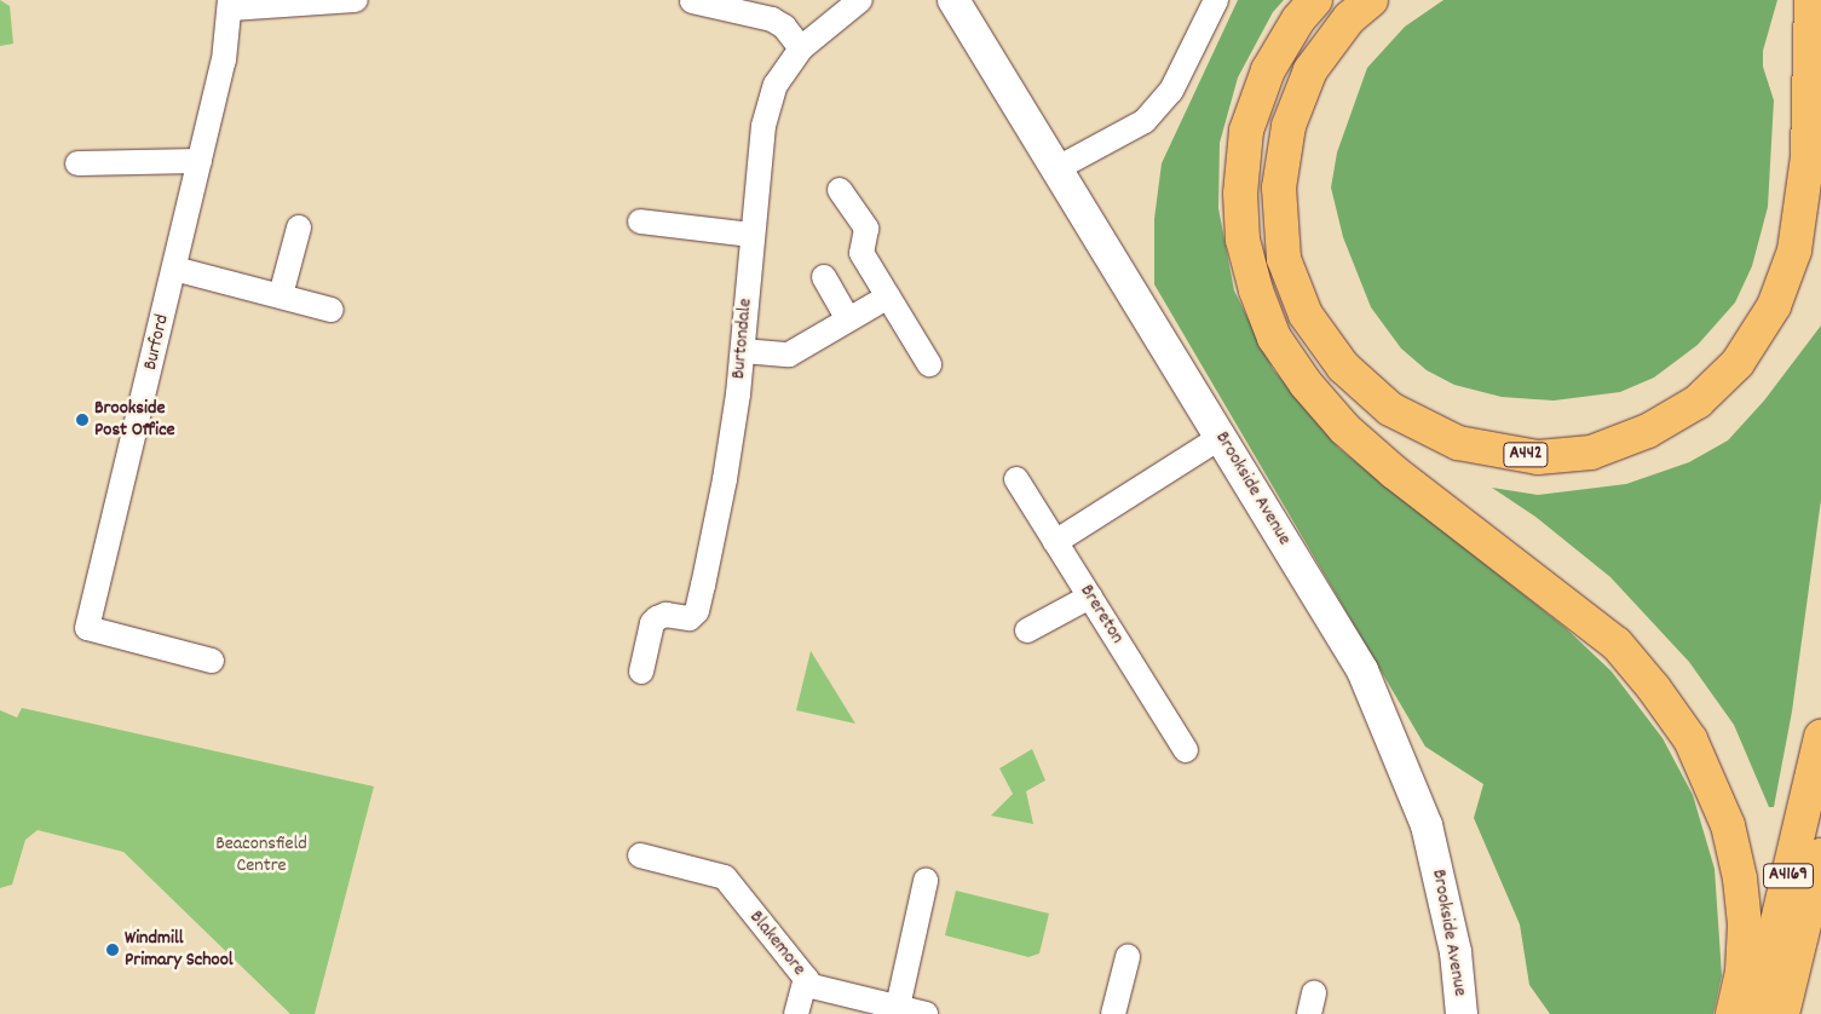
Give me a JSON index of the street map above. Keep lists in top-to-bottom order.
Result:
{
  "streets": {
    "main road": ["A442", "A4169"],
    "street": [
      "Burtondale",
      "Burford",
      "Brookside Avenue",
      "Brereton",
      "Blakemore"
    ]
  },
  "parks": ["Beaconsfield Centre"],
  "places": ["Brookside Post Office", "Windmill Primary School"]
}
